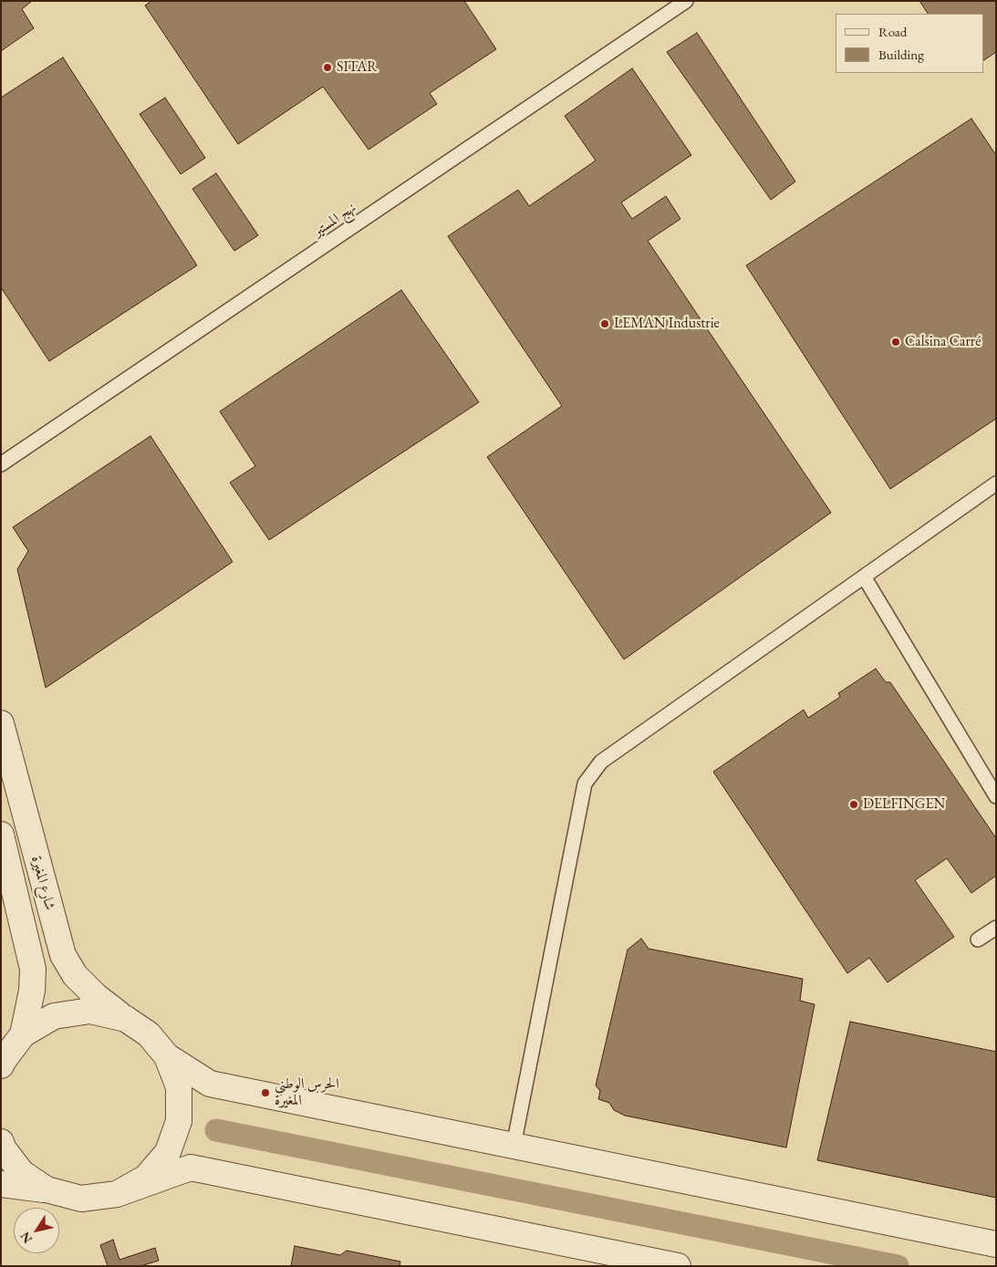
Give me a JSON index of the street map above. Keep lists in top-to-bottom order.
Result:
{
  "streets": {
    "street": ["شارع المغيرة"],
    "lane": ["نهج المستير"]
  },
  "places": [
    "SITAR",
    "LEMAN Industrie",
    "Calsina Carré",
    "DELFINGEN",
    "الحرس الوطني المغيرة"
  ],
  "legend": ["Road", "Building"],
  "north": "bottom left"
}
